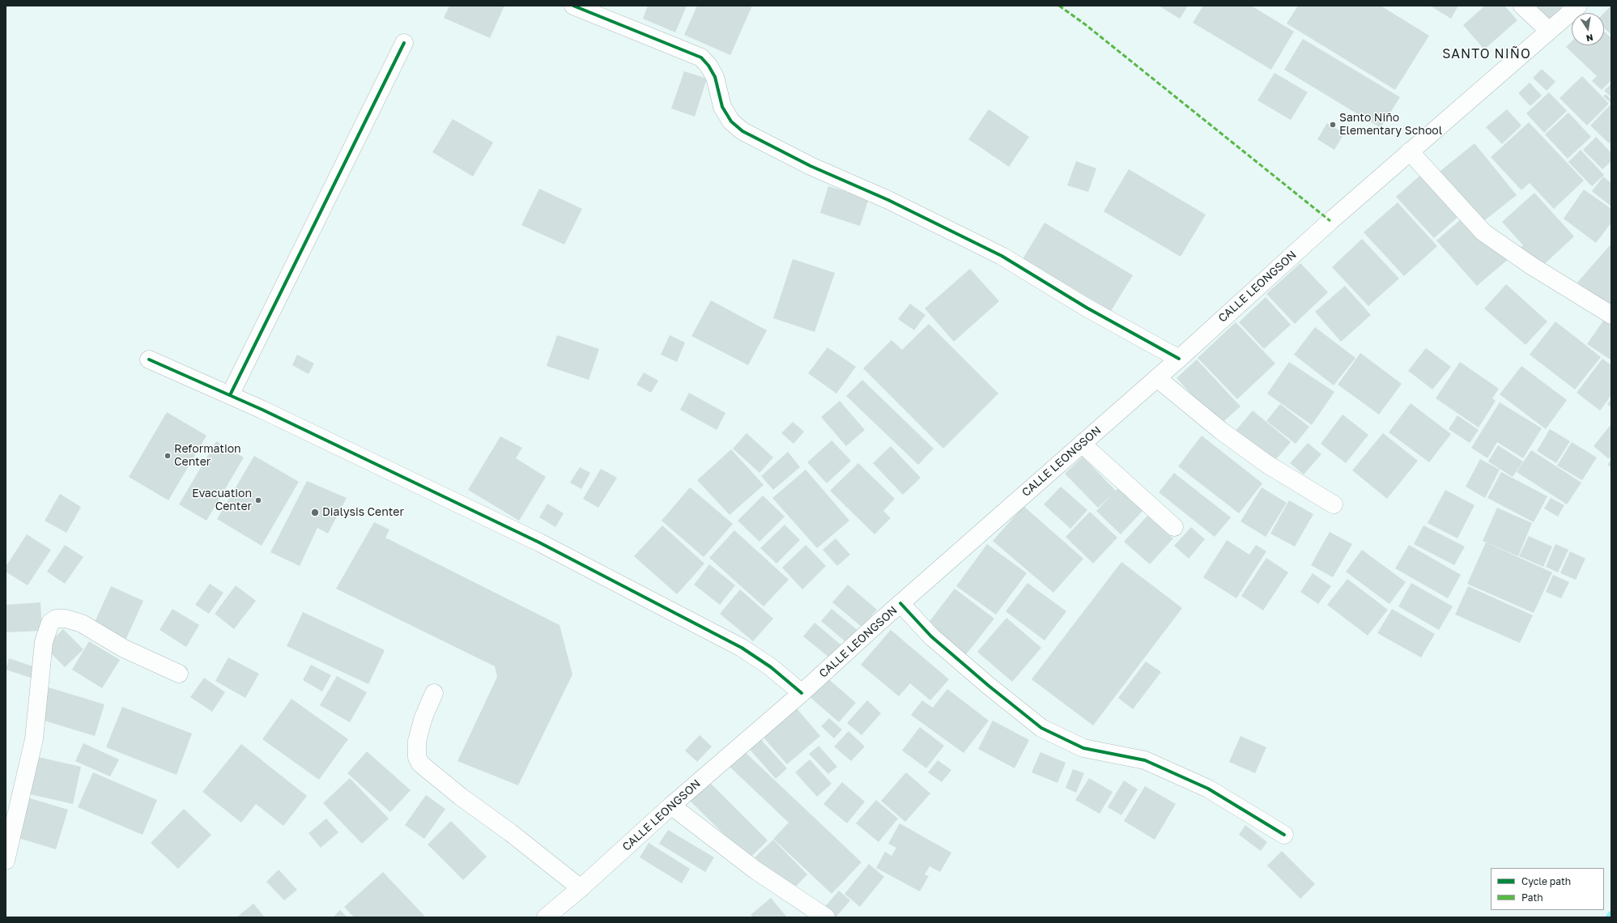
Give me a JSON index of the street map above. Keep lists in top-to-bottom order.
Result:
{
  "streets": {
    "street": ["CALLE LEONGSON"]
  },
  "districts": ["SANTO NIÑO"],
  "places": [
    "Santo Niño Elementary School",
    "Reformation Center",
    "Evacuation Center",
    "Dialysis Center"
  ],
  "legend": ["Cycle path", "Path"],
  "north": "bottom"
}
